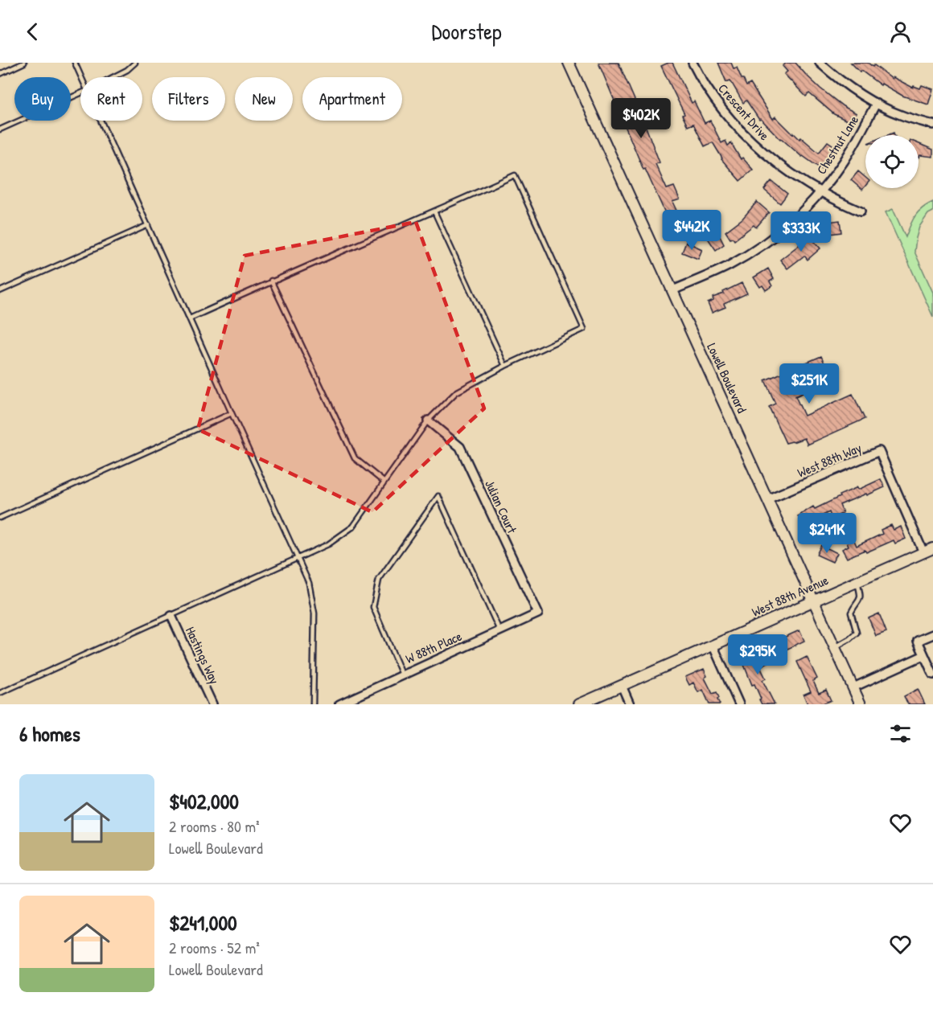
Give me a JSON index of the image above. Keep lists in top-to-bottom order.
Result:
{
  "streets": {
    "street": [
      "Crescent Drive",
      "Chestnut Lane",
      "Lowell Boulevard",
      "West 88th Way",
      "Julian Court",
      "West 88th Avenue",
      "W 88th Place",
      "Hastings Way"
    ]
  },
  "crossings": [
    ["Crescent Drive", "Chestnut Lane"],
    ["Chestnut Lane", "Lowell Boulevard"],
    ["Lowell Boulevard", "West 88th Way"],
    ["Lowell Boulevard", "West 88th Avenue"],
    ["West 88th Way", "West 88th Avenue"],
    ["Julian Court", "W 88th Place"]
  ],
  "page": {
    "header": "Doorstep",
    "chip": [
      "Buy",
      "Rent",
      "Filters",
      "New",
      "Apartment"
    ],
    "price": [
      "$402K",
      "$442K",
      "$333K",
      "$251K",
      "$241K",
      "$295K"
    ],
    "heading": "6 homes",
    "list": [
      {
        "name": "$402,000",
        "note": "2 rooms · 80 m² · Lowell Boulevard"
      },
      {
        "name": "$241,000",
        "note": "2 rooms · 52 m² · Lowell Boulevard"
      }
    ]
  }
}
